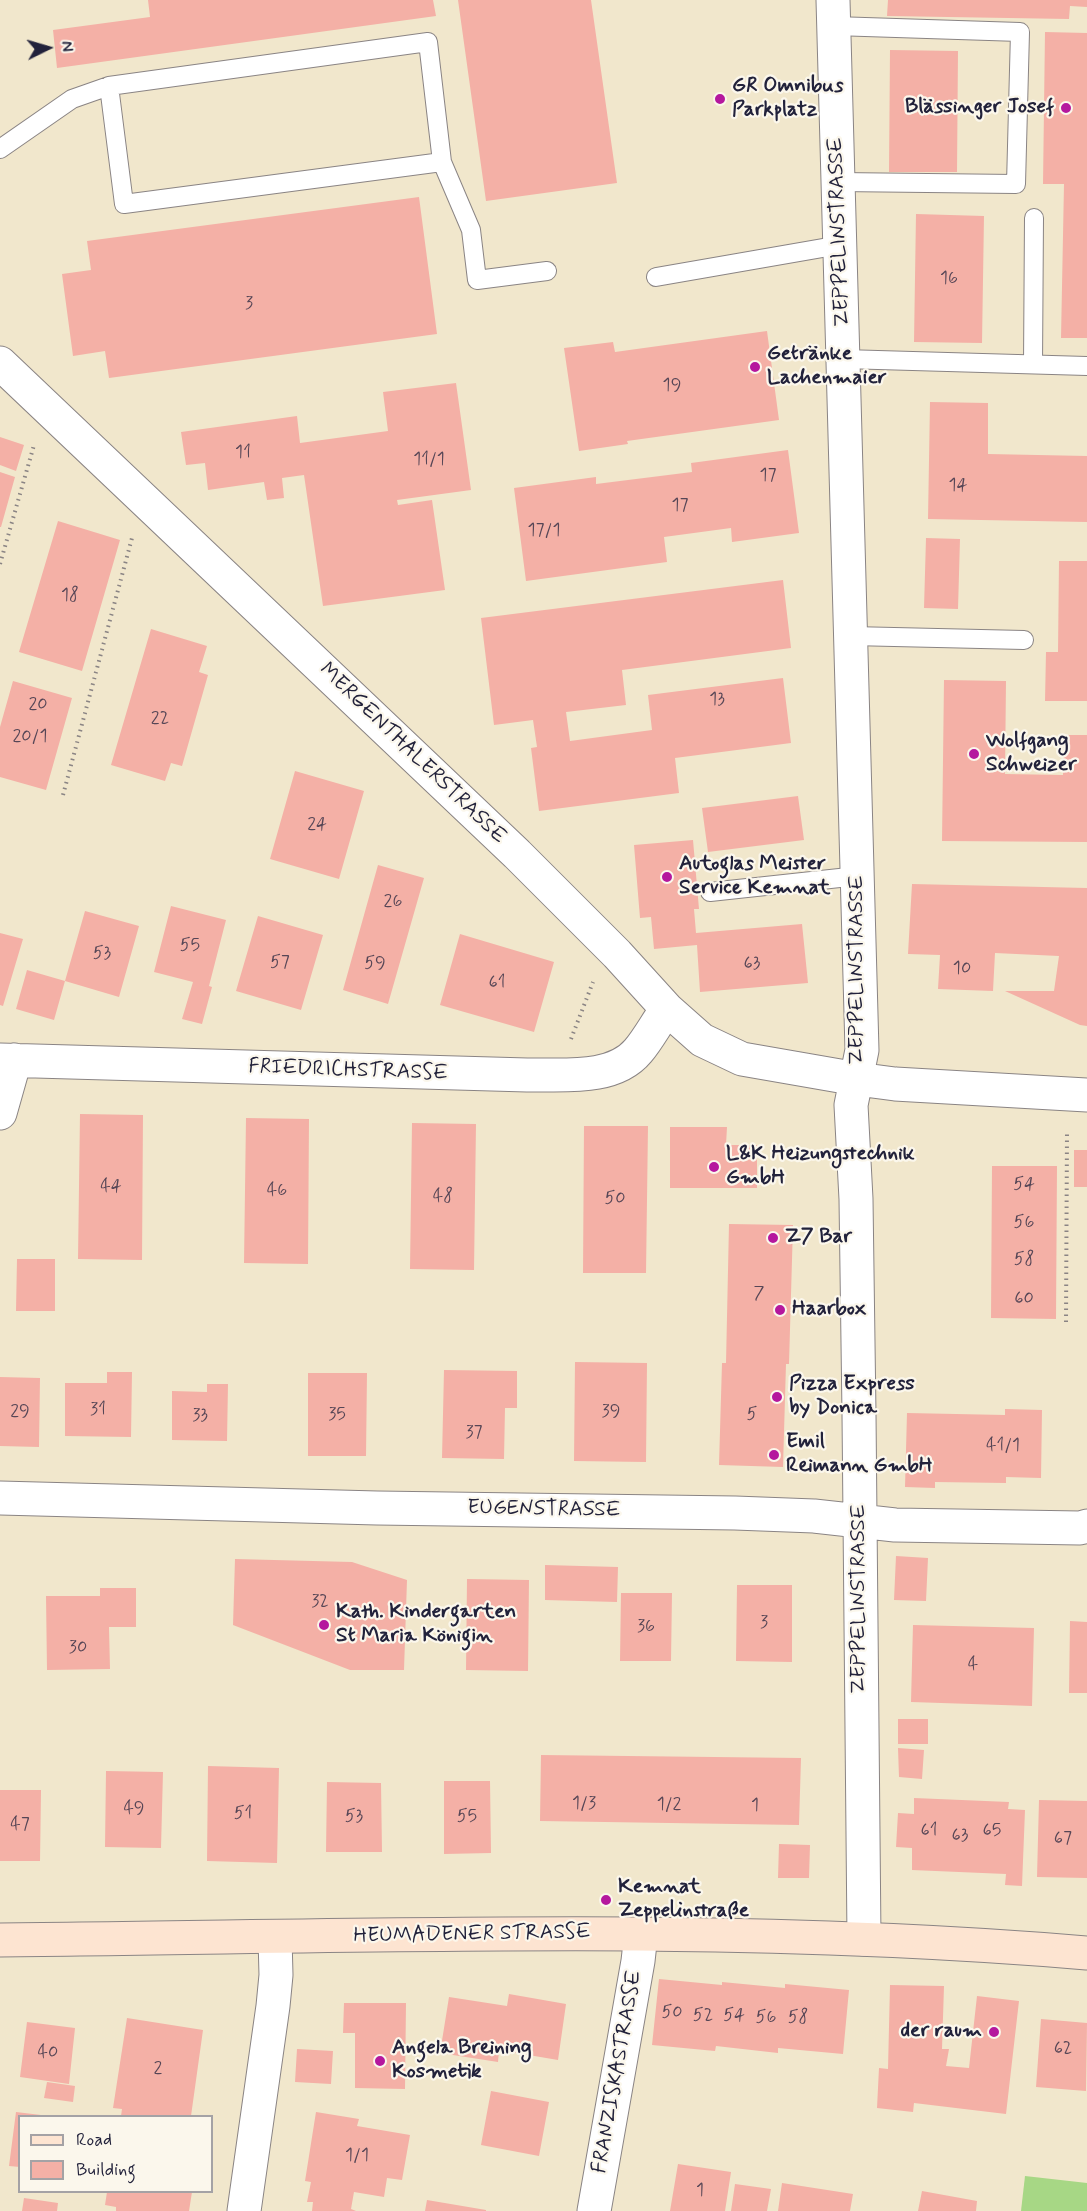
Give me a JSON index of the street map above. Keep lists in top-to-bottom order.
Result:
{
  "streets": {
    "main road": ["HEUMADENER STRASSE"],
    "street": [
      "ZEPPELINSTRASSE",
      "MERGENTHALERSTRASSE",
      "FRIEDRICHSTRASSE",
      "EUGENSTRASSE",
      "FRANZISKASTRASSE"
    ]
  },
  "crossings": [
    ["ZEPPELINSTRASSE", "MERGENTHALERSTRASSE"],
    ["ZEPPELINSTRASSE", "EUGENSTRASSE"],
    ["ZEPPELINSTRASSE", "HEUMADENER STRASSE"],
    ["MERGENTHALERSTRASSE", "FRIEDRICHSTRASSE"],
    ["HEUMADENER STRASSE", "FRANZISKASTRASSE"]
  ],
  "places": [
    "GR Omnibus Parkplatz",
    "Blässinger Josef",
    "Getränke Lachenmaier",
    "Wolfgang Schweizer",
    "Autoglas Meister Service Kemnat",
    "L&K Heizungstechnik GmbH",
    "Z7 Bar",
    "Haarbox",
    "Pizza Express by Donica",
    "Emil Reimann GmbH",
    "Kath. Kindergarten St Maria Königin",
    "Kemnat Zeppelinstraße",
    "der raum",
    "Angela Breining Kosmetik"
  ],
  "house_numbers": [
    "16",
    "3",
    "19",
    "11",
    "11/1",
    "17",
    "14",
    "17",
    "17/1",
    "18",
    "13",
    "20",
    "22",
    "20/1",
    "24",
    "26",
    "55",
    "53",
    "57",
    "59",
    "63",
    "10",
    "61",
    "54",
    "44",
    "46",
    "48",
    "50",
    "56",
    "58",
    "7",
    "60",
    "31",
    "29",
    "39",
    "35",
    "5",
    "33",
    "37",
    "41/1",
    "32",
    "3",
    "36",
    "30",
    "4",
    "1/3",
    "1/2",
    "1",
    "49",
    "51",
    "53",
    "55",
    "47",
    "61",
    "65",
    "63",
    "67",
    "50",
    "52",
    "54",
    "56",
    "58",
    "62",
    "40",
    "2",
    "1/1",
    "1"
  ],
  "legend": ["Road", "Building"],
  "north": "right"
}
